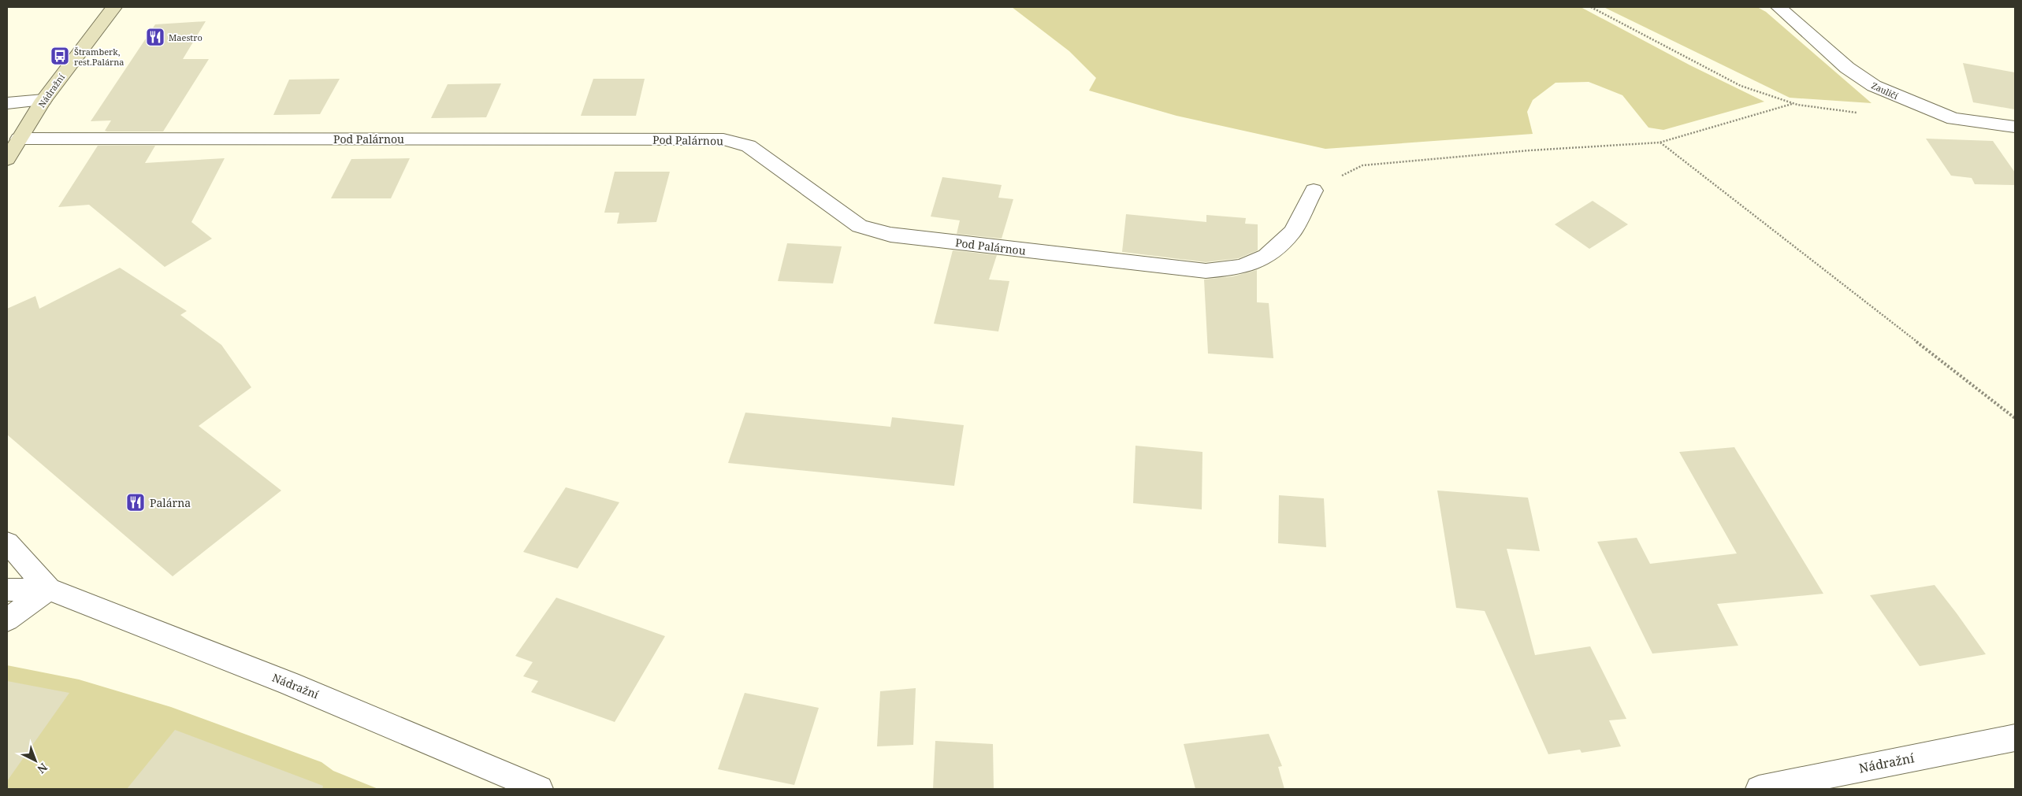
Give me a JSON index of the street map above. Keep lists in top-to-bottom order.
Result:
{
  "streets": {
    "main road": ["Nádražní"],
    "street": ["Zauličí", "Pod Palárnou"]
  },
  "crossings": [
    ["Nádražní", "Pod Palárnou"]
  ],
  "places": {
    "restaurant": ["Maestro", "Palárna"],
    "bus stop": ["Štramberk, rest.Palárna"]
  },
  "north": "bottom right"
}
